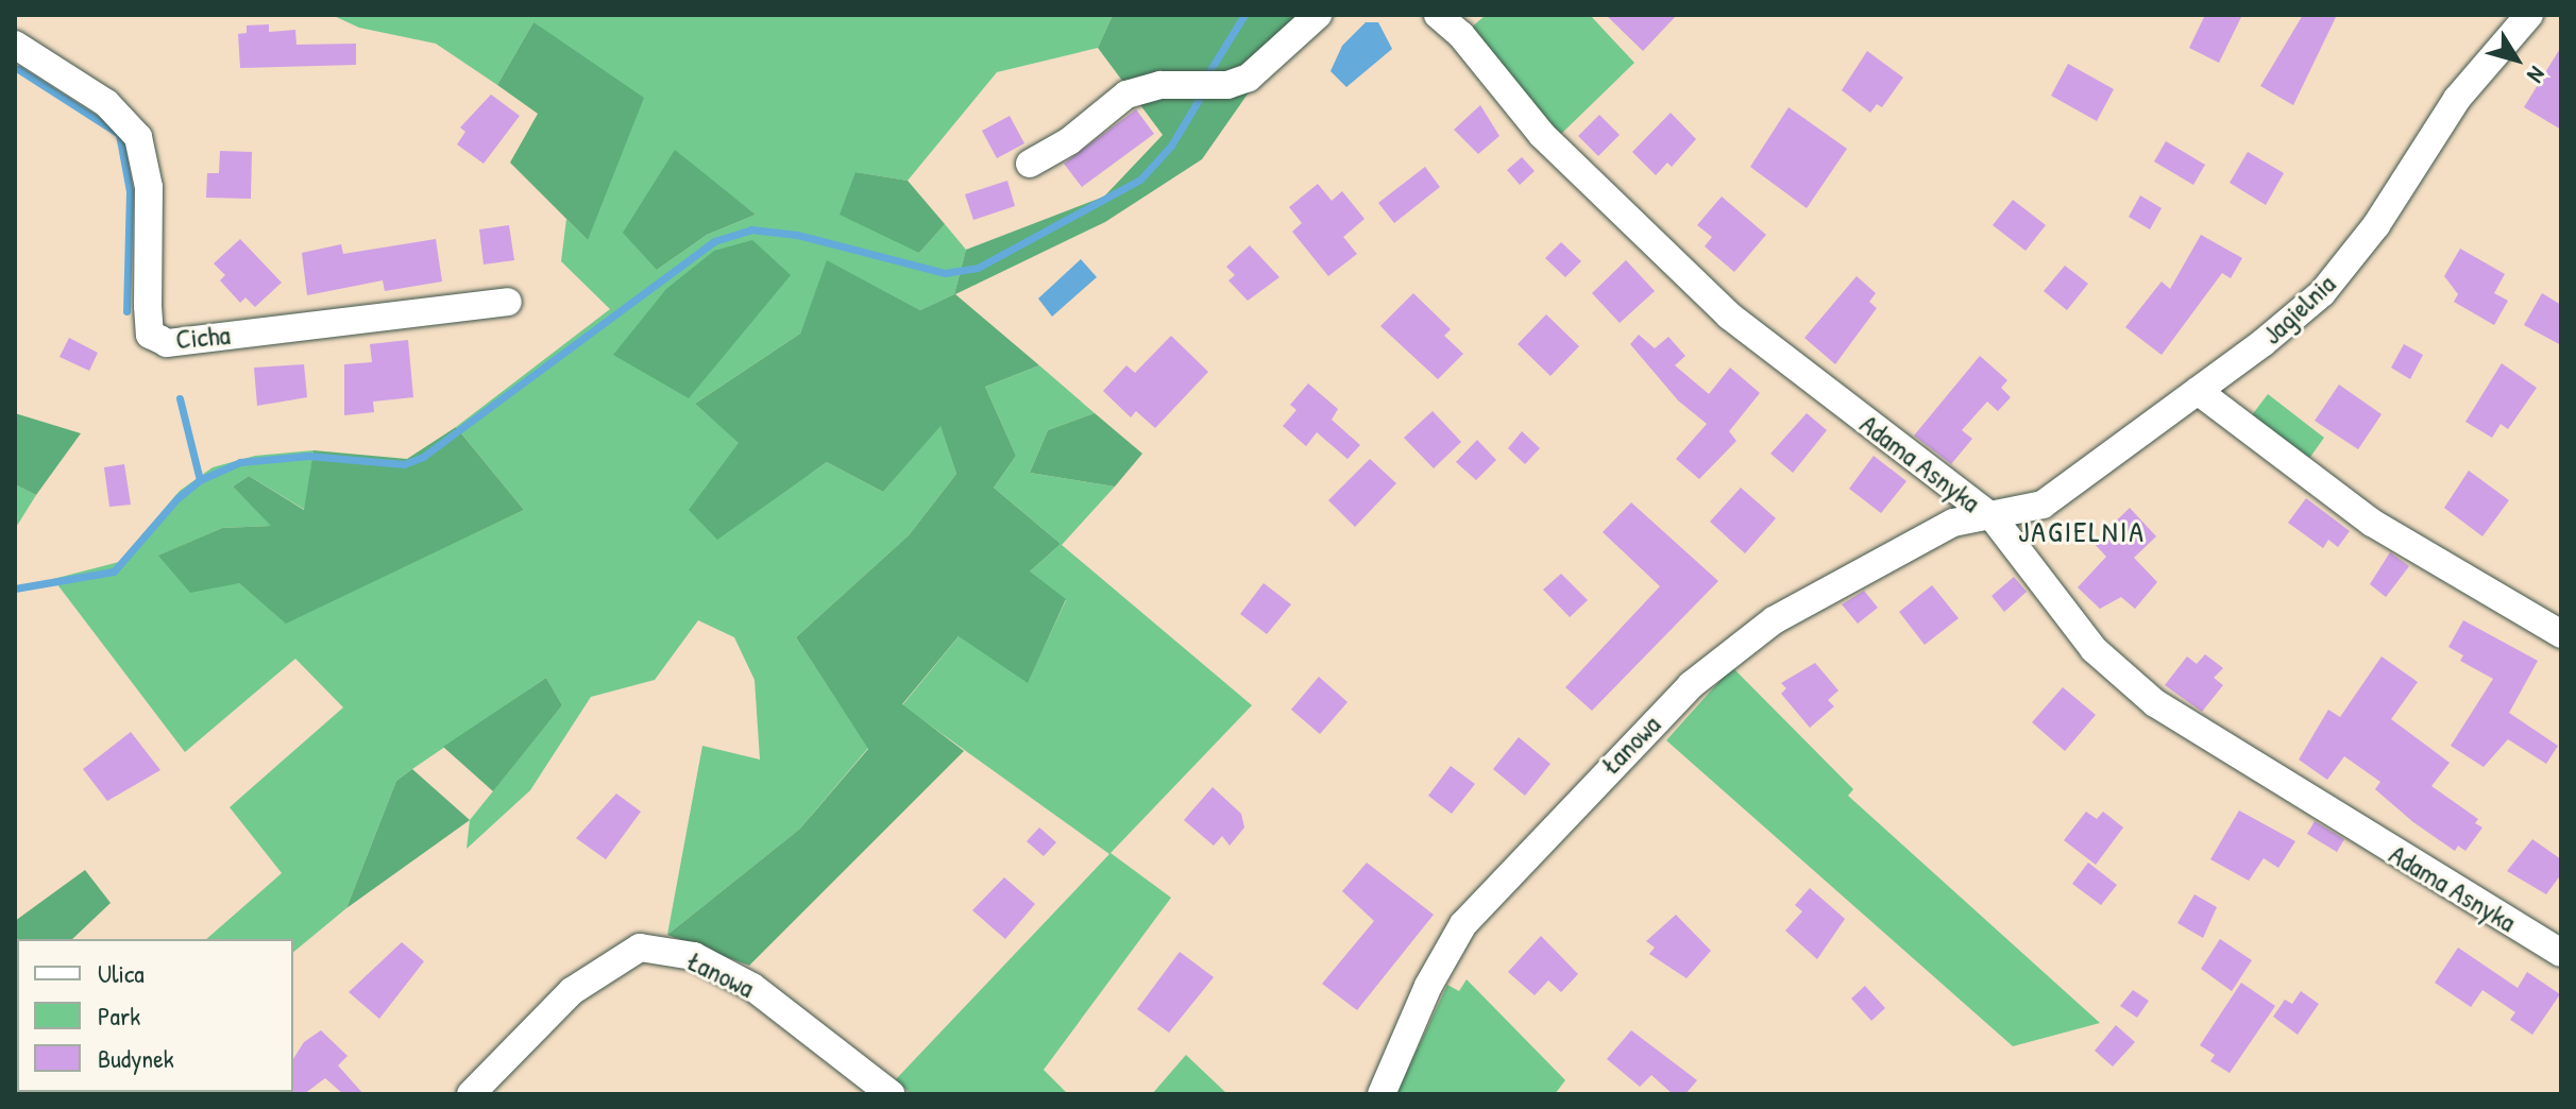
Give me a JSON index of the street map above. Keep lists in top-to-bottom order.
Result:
{
  "streets": {
    "street": [
      "Jagielnia",
      "Cicha",
      "Adama Asnyka",
      "Łanowa"
    ]
  },
  "crossings": [
    ["Jagielnia", "Adama Asnyka"],
    ["Jagielnia", "Łanowa"],
    ["Adama Asnyka", "Łanowa"]
  ],
  "districts": ["JAGIELNIA"],
  "legend": ["Ulica", "Park", "Budynek"],
  "north": "bottom right"
}
